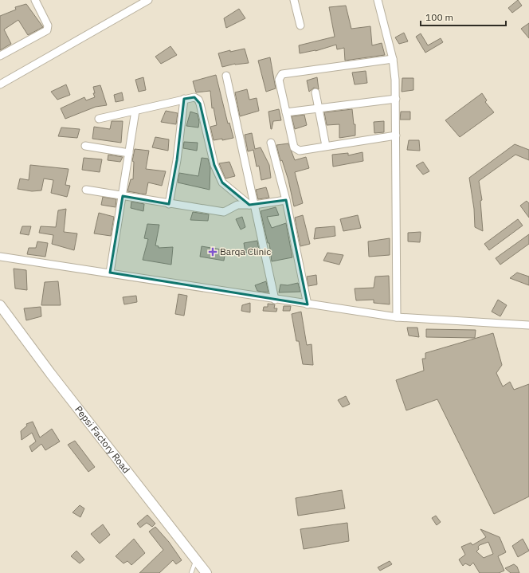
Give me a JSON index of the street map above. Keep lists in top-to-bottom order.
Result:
{
  "streets": {
    "main road": ["Pepsi Factory Road"]
  },
  "places": {
    "health": ["Barqa Clinic"]
  },
  "scale_bar": "100 m"
}
